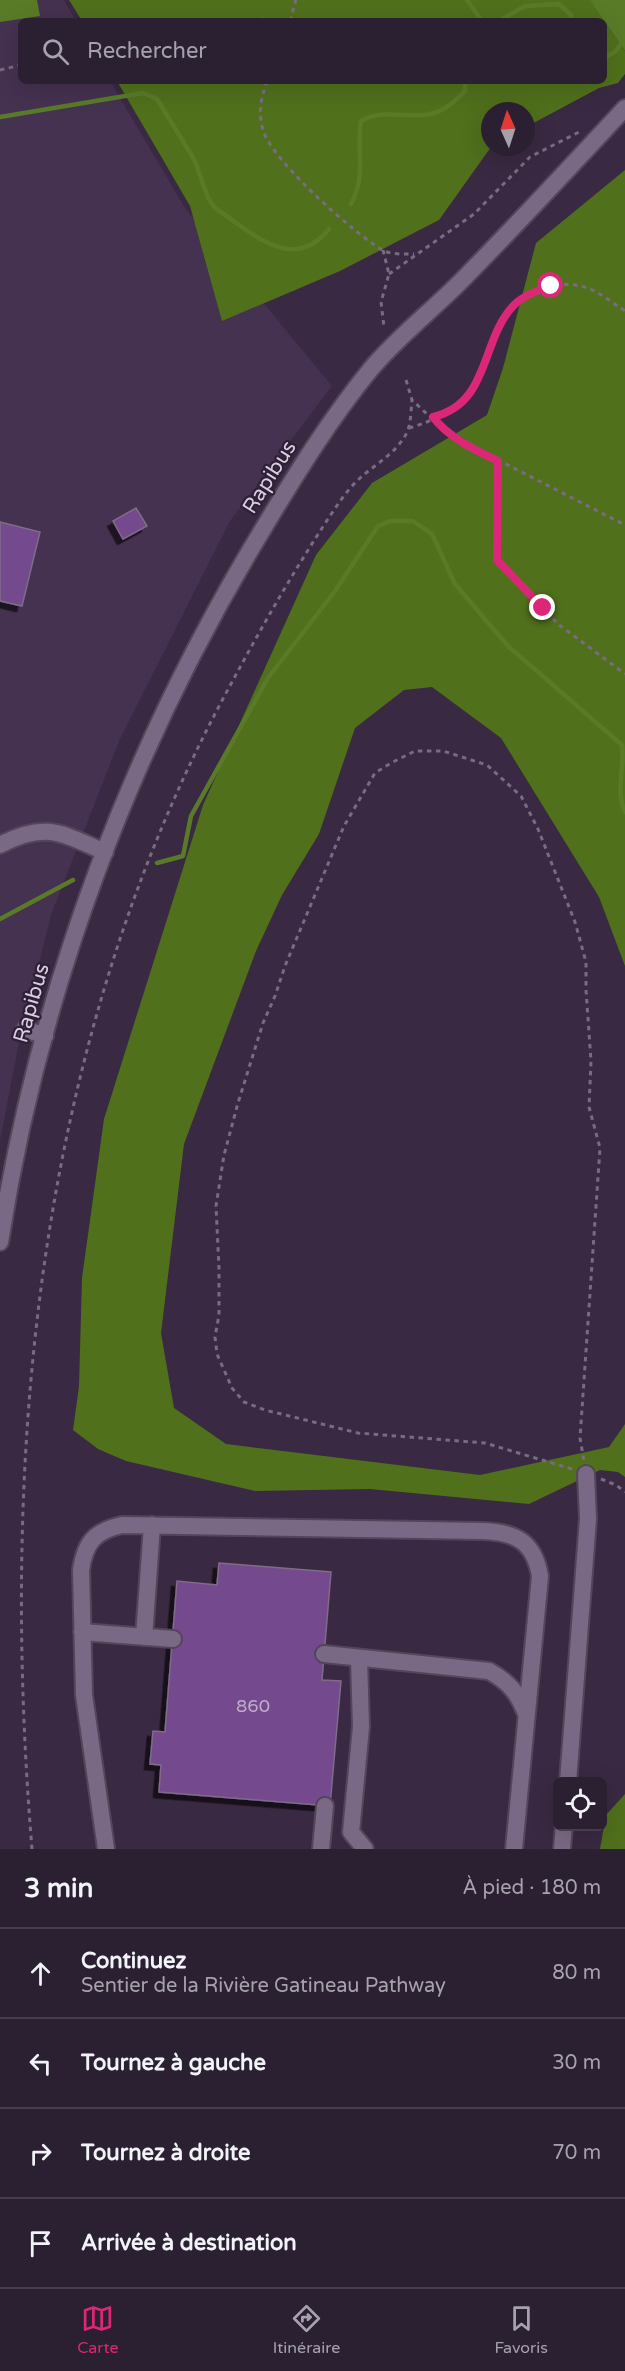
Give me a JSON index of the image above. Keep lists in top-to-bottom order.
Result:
{
  "streets": {
    "lane": ["Rapibus"]
  },
  "house_numbers": ["860"],
  "north": "top",
  "page": {
    "search": "Rechercher",
    "heading": ["3 min", "À pied · 180 m"],
    "list": [
      ["Continuez", "Sentier de la Rivière Gatineau Pathway", "80 m"],
      ["Tournez à gauche", "30 m"],
      ["Tournez à droite", "70 m"],
      "Arrivée à destination"
    ],
    "nav": ["Carte", "Itinéraire", "Favoris"]
  }
}
